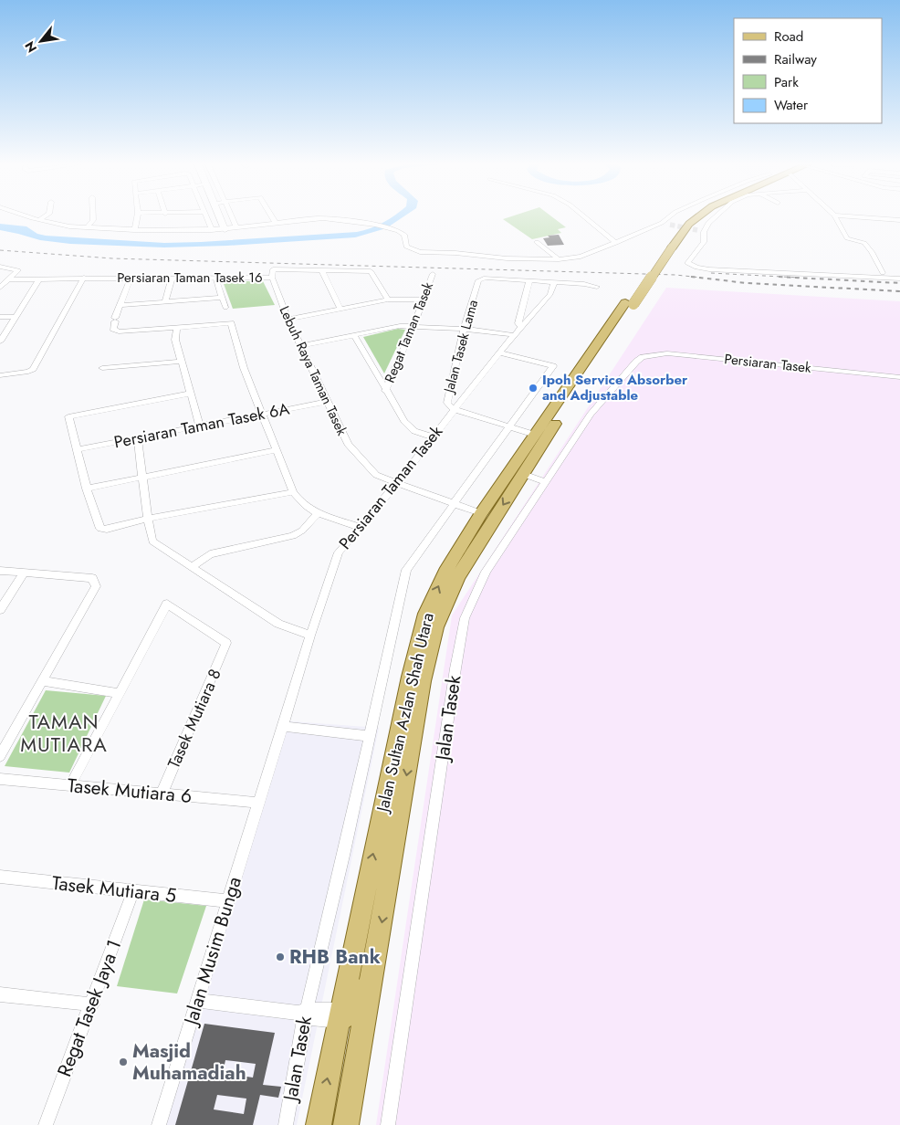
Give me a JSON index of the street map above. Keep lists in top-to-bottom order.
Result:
{
  "streets": {
    "main road": ["Jalan Sultan Azlan Shah Utara"],
    "street": [
      "Persiaran Taman Tasek 16",
      "Regat Taman Tasek",
      "Jalan Tasek Lama",
      "Persiaran Tasek",
      "Lebuh Raya Taman Tasek",
      "Persiaran Taman Tasek 6A",
      "Persiaran Taman Tasek",
      "Jalan Tasek",
      "Tasek Mutiara 8",
      "Tasek Mutiara 6",
      "Tasek Mutiara 5",
      "Jalan Musim Bunga",
      "Regat Tasek Jaya 1"
    ]
  },
  "crossings": [
    ["Persiaran Taman Tasek 16", "Lebuh Raya Taman Tasek"],
    ["Jalan Tasek Lama", "Persiaran Taman Tasek"],
    ["Jalan Tasek Lama", "Jalan Sultan Azlan Shah Utara"],
    ["Jalan Tasek Lama", "Jalan Tasek"],
    ["Persiaran Tasek", "Jalan Tasek"],
    ["Lebuh Raya Taman Tasek", "Persiaran Taman Tasek 6A"],
    ["Lebuh Raya Taman Tasek", "Persiaran Taman Tasek"],
    ["Lebuh Raya Taman Tasek", "Jalan Sultan Azlan Shah Utara"],
    ["Lebuh Raya Taman Tasek", "Jalan Tasek"],
    ["Persiaran Taman Tasek", "Jalan Tasek"],
    ["Persiaran Taman Tasek", "Tasek Mutiara 6"],
    ["Persiaran Taman Tasek", "Jalan Musim Bunga"],
    ["Tasek Mutiara 8", "Tasek Mutiara 6"],
    ["Tasek Mutiara 6", "Jalan Musim Bunga"],
    ["Tasek Mutiara 5", "Jalan Musim Bunga"],
    ["Tasek Mutiara 5", "Regat Tasek Jaya 1"]
  ],
  "districts": ["TAMAN MUTIARA"],
  "places": ["Ipoh Service Absorber and Adjustable", "RHB Bank", "Masjid Muhamadiah"],
  "legend": [
    "Road",
    "Railway",
    "Park",
    "Water"
  ],
  "north": "bottom left"
}
